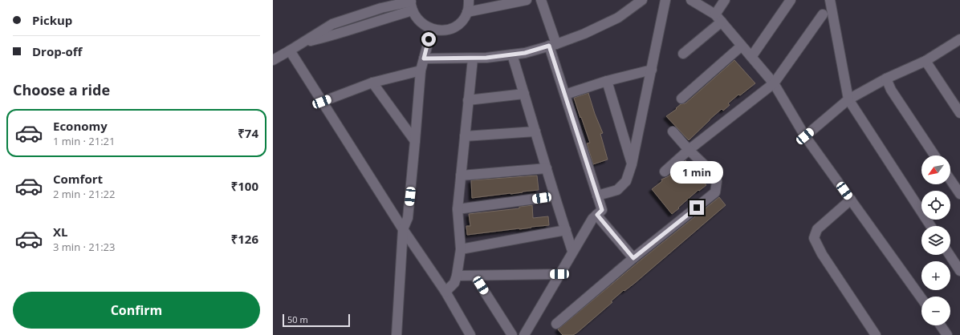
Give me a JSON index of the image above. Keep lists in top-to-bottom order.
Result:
{
  "scale_bar": "50 m",
  "north": "bottom left",
  "page": {
    "banner": ["Pickup", "Drop-off"],
    "heading": "Choose a ride",
    "list": [
      {
        "name": "Economy",
        "note": "1 min · 21:21",
        "value": "₹74"
      },
      {
        "name": "Comfort",
        "note": "2 min · 21:22",
        "value": "₹100"
      },
      {
        "name": "XL",
        "note": "3 min · 21:23",
        "value": "₹126"
      }
    ],
    "map_buttons": ["+", "−"],
    "bubble": "1 min",
    "buttons": "Confirm",
    "scale": "50 m"
  }
}
